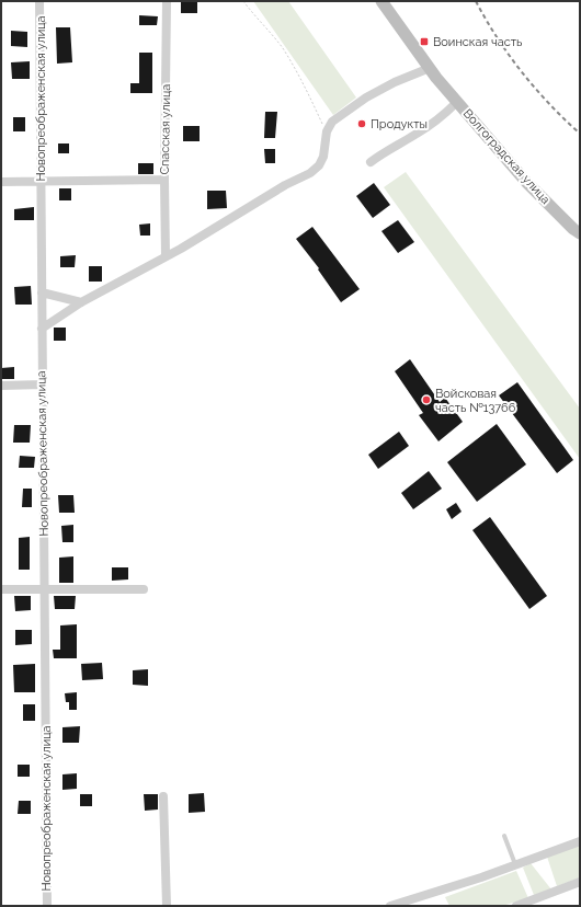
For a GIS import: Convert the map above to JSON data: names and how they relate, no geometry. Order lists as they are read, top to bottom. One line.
{"streets":{"main road":["Волгоградская улица"],"street":["Новопреображенская улица","Спасская улица"]},"places":{"transit":["Воинская часть"],"other":["Продукты","Войсковая часть №13766"]}}
